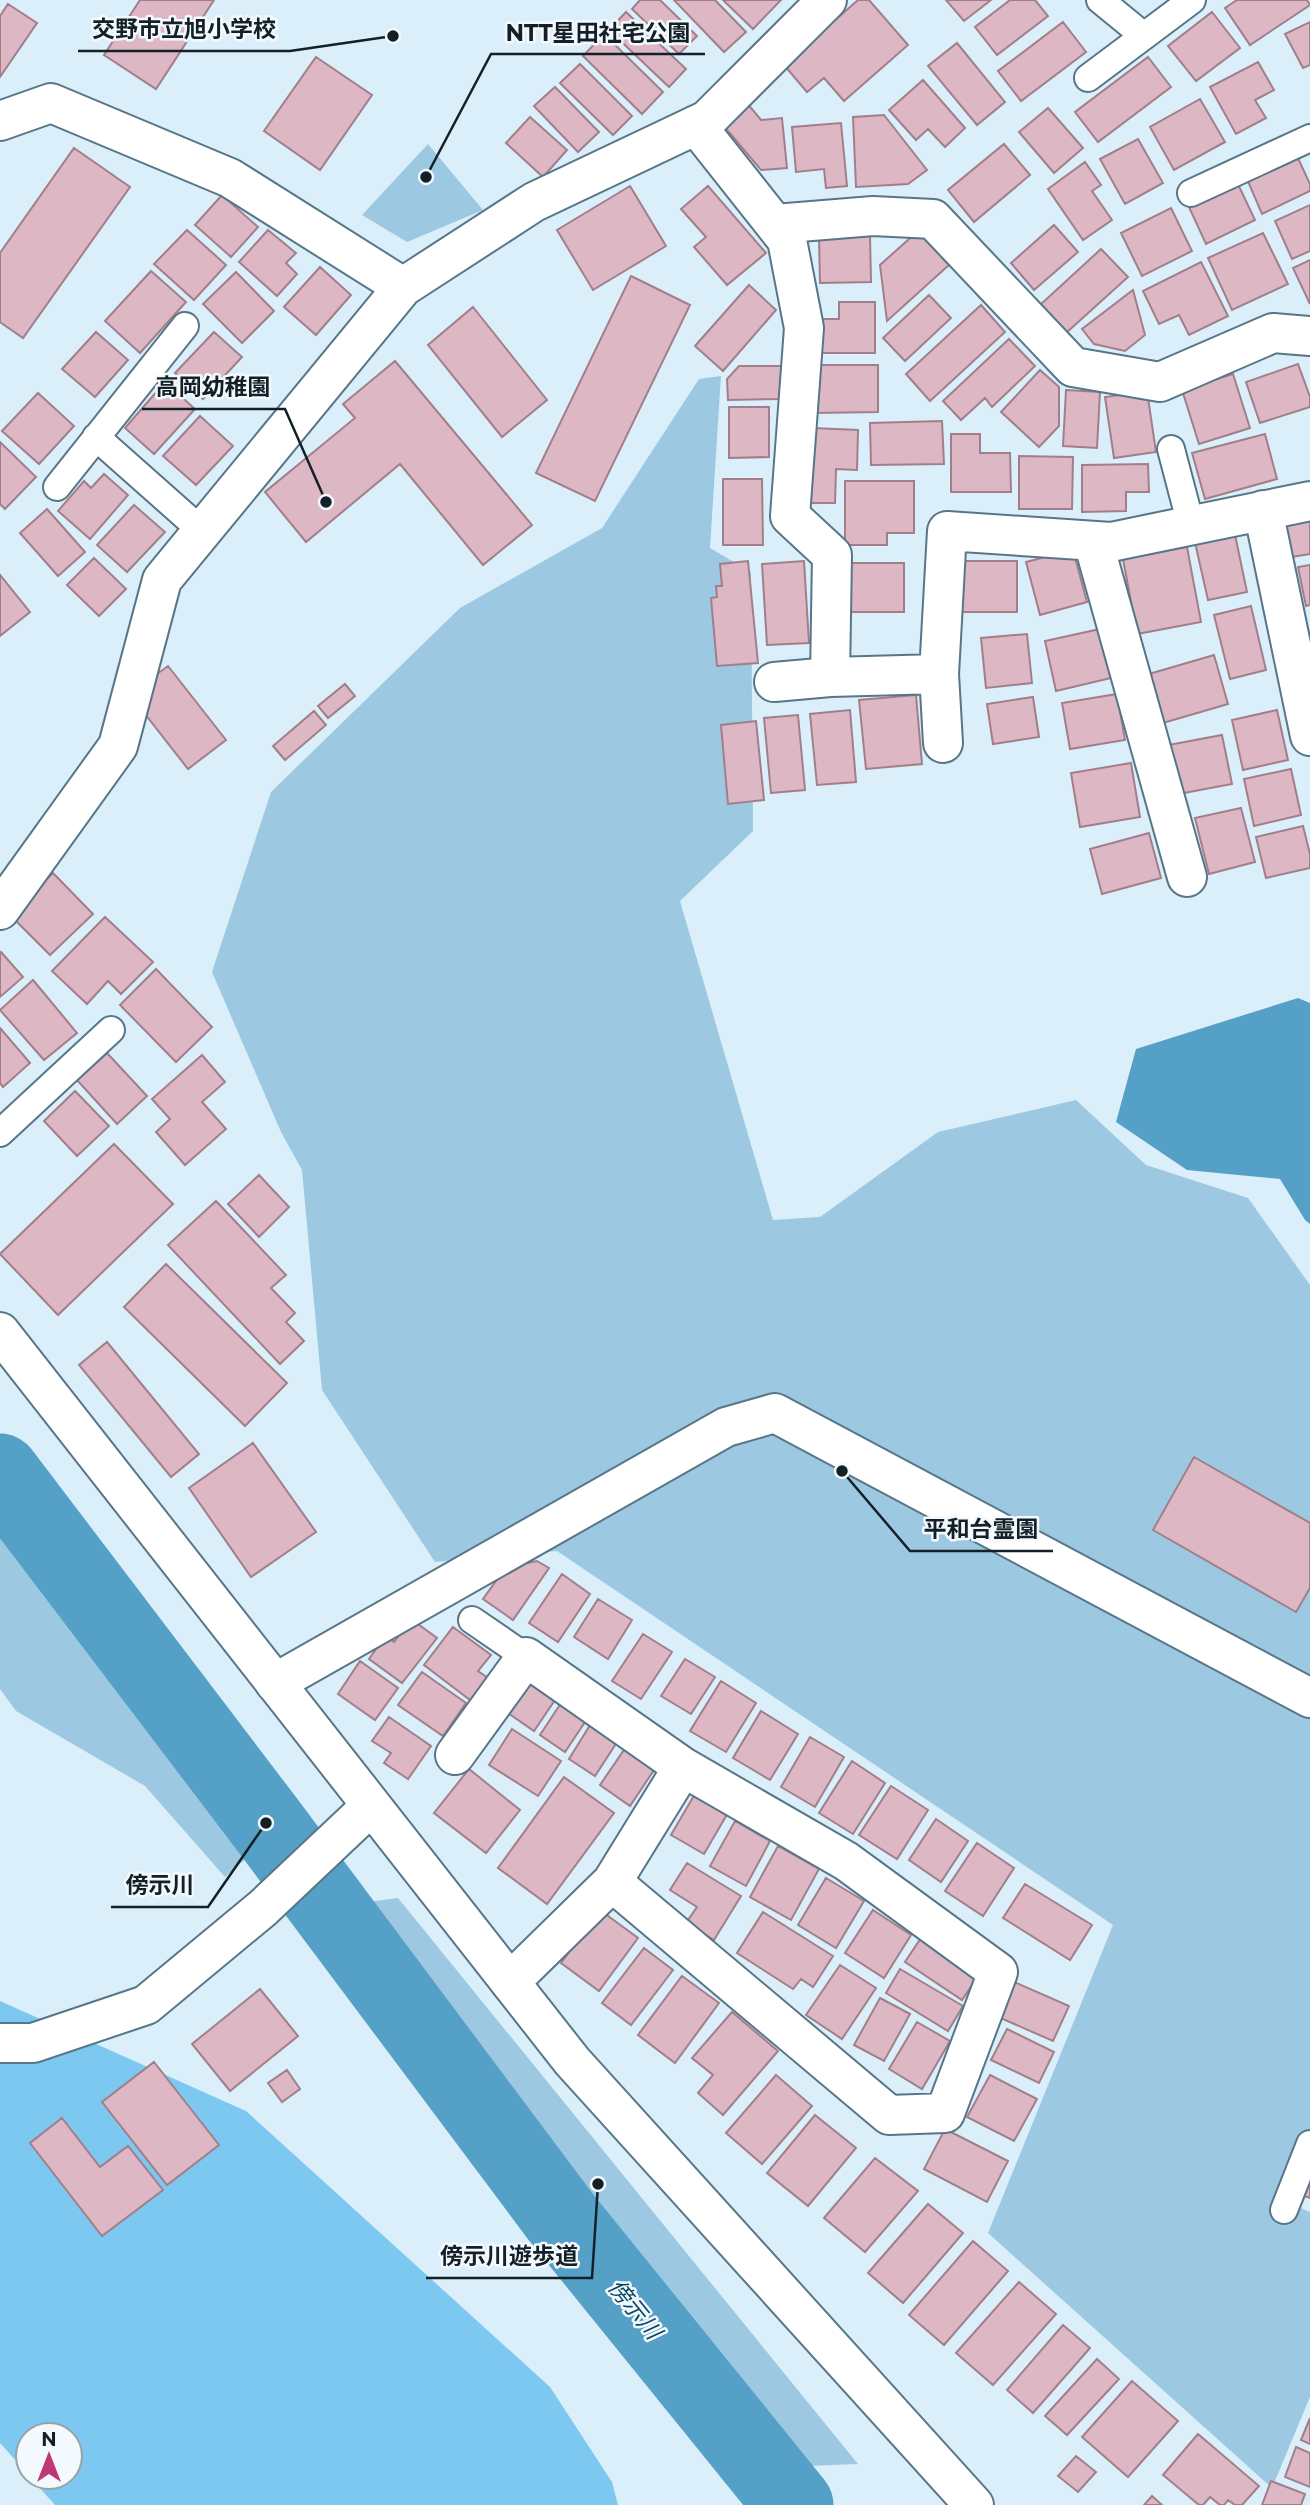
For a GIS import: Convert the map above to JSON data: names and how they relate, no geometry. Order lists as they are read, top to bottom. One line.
{"water":["傍示川"],"places":["交野市立旭小学校","NTT星田社宅公園","高岡幼稚園","平和台霊園","傍示川","傍示川遊歩道"],"north":"top"}
